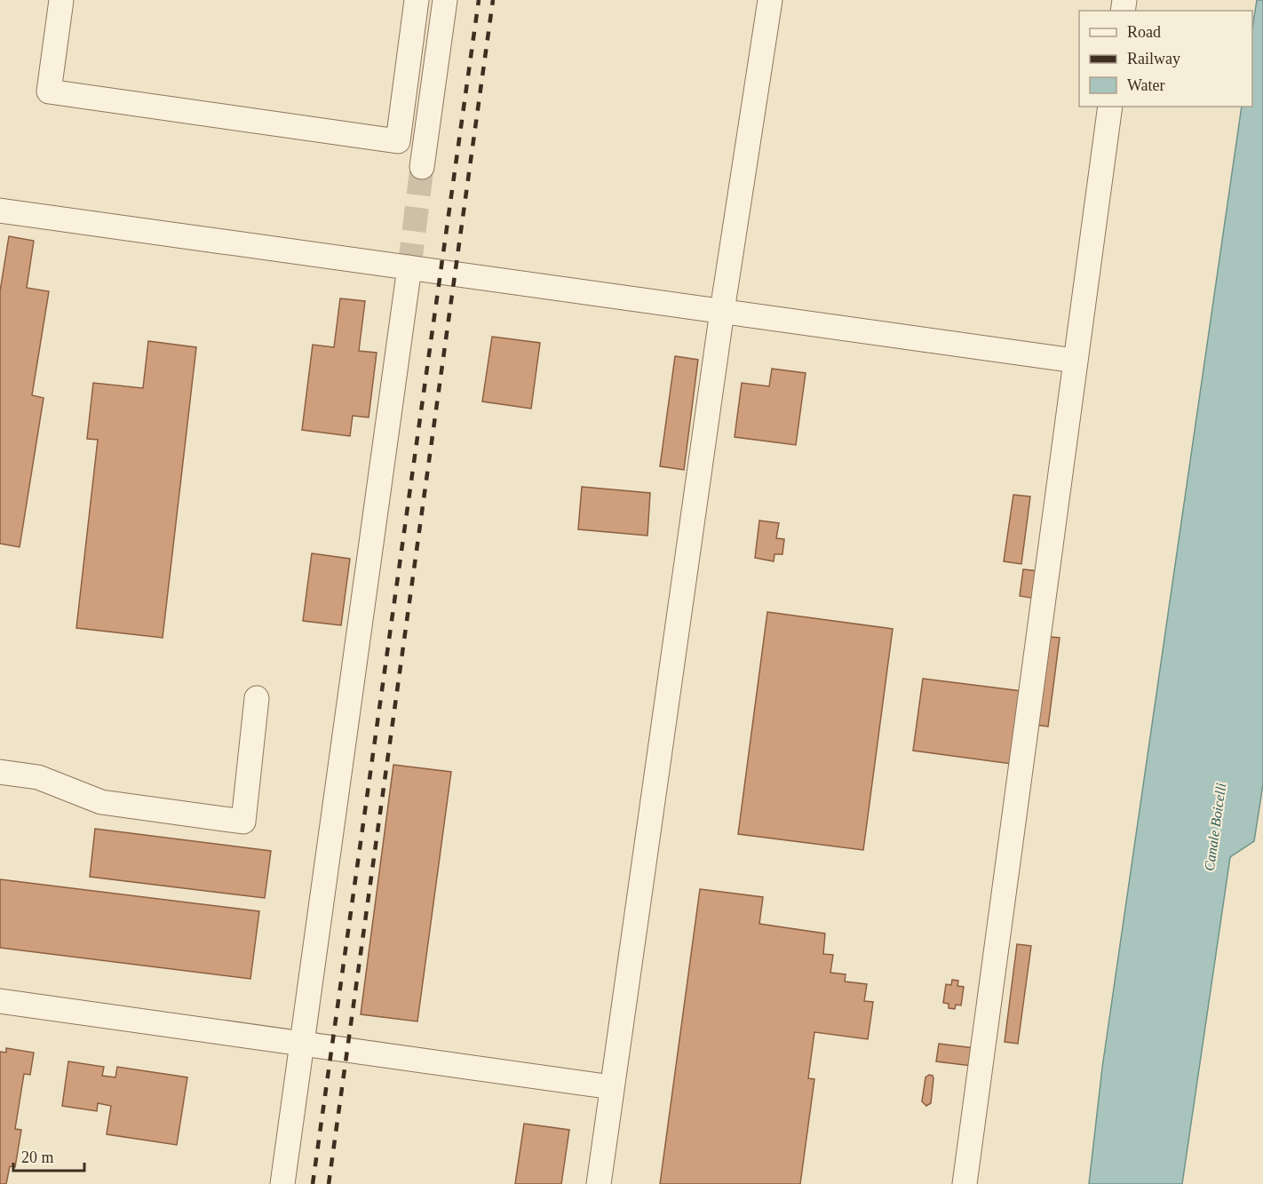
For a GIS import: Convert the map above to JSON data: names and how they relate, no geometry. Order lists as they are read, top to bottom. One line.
{"water":["Canale Boicelli"],"legend":["Road","Railway","Water"],"scale_bar":"20 m"}
